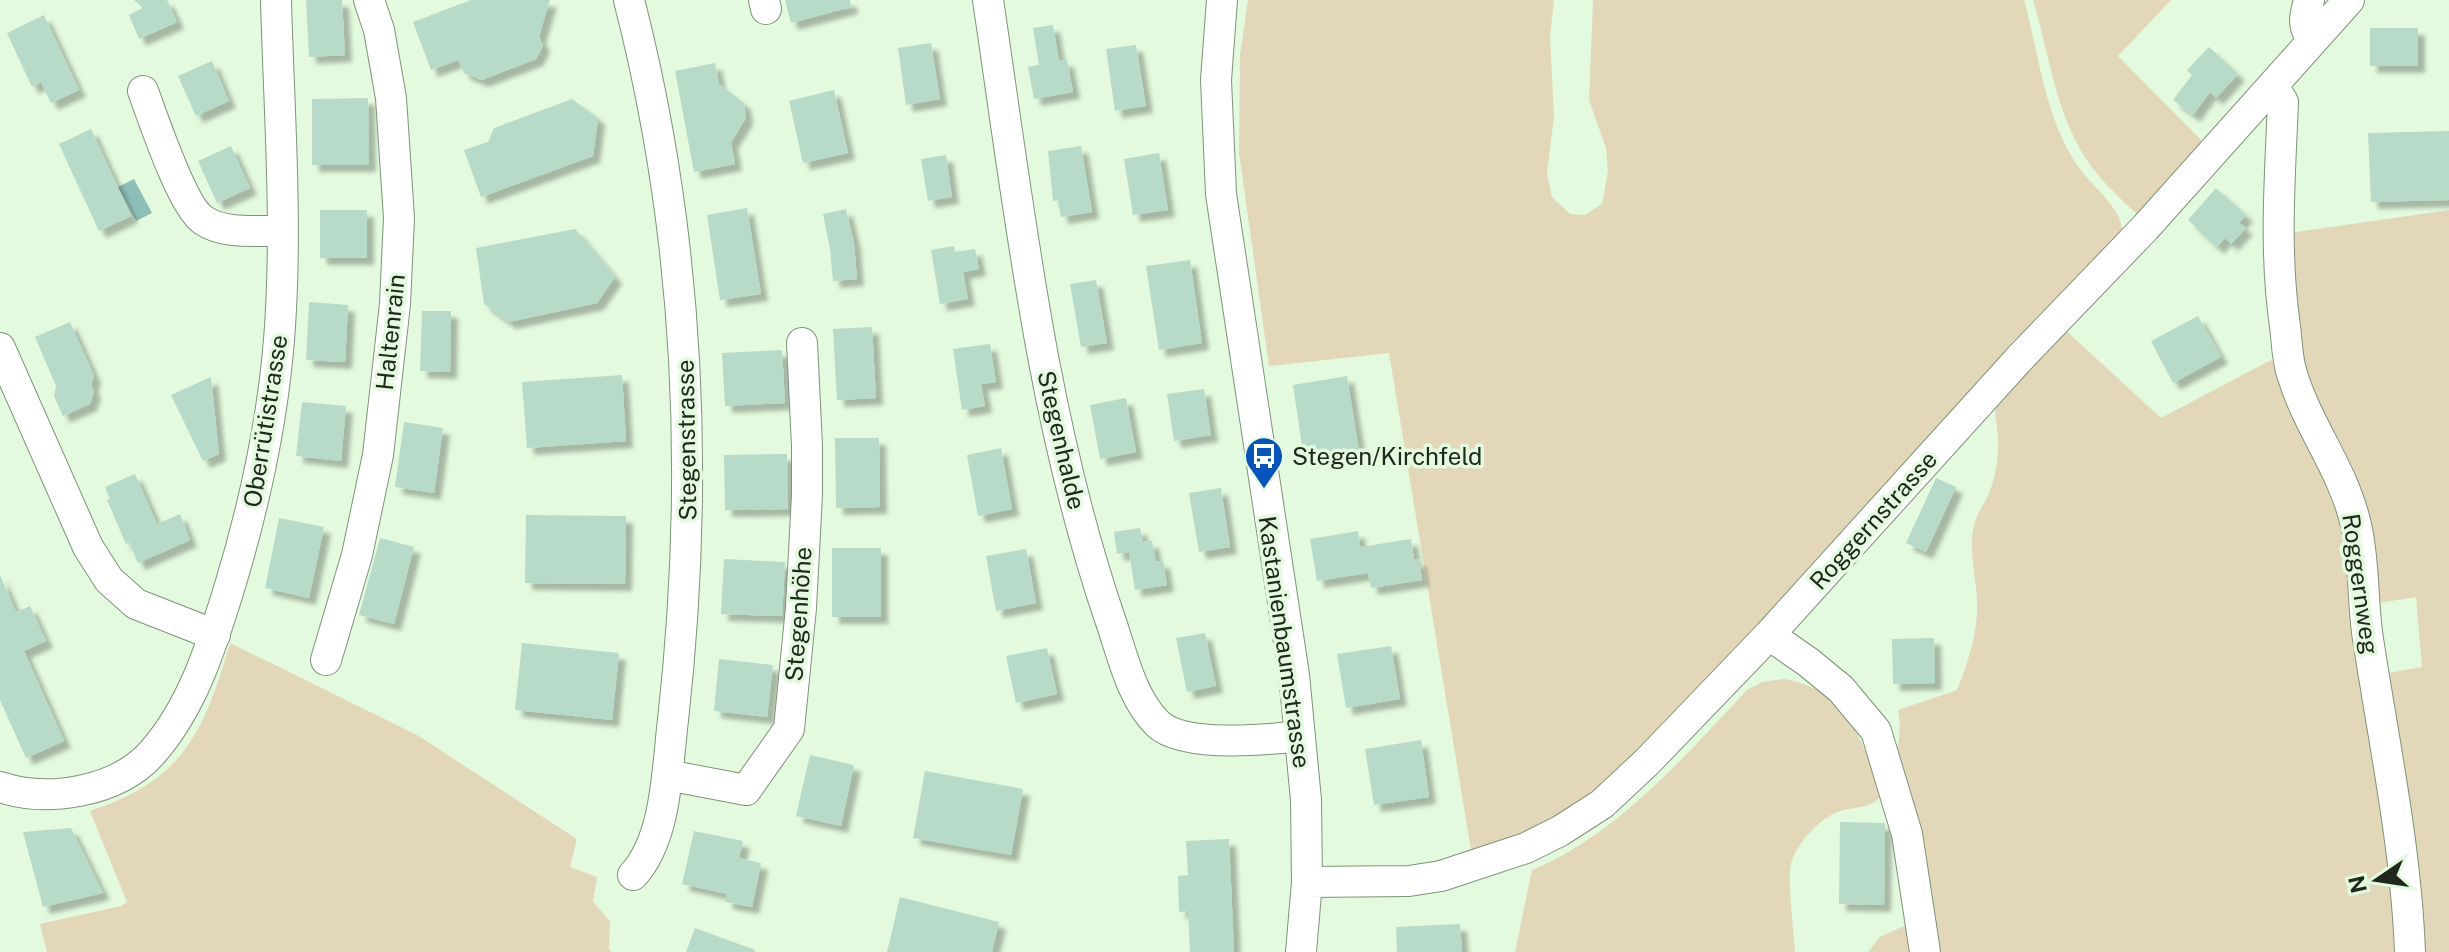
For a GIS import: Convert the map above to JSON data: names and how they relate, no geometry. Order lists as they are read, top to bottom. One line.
{"streets":{"street":["Haltenrain","Oberrütistrasse","Stegenstrasse","Stegenhalde","Roggernstrasse","Roggernweg","Stegenhöhe","Kastanienbaumstrasse"]},"crossings":[["Stegenstrasse","Stegenhöhe"],["Stegenhalde","Kastanienbaumstrasse"],["Roggernstrasse","Roggernweg"],["Roggernstrasse","Kastanienbaumstrasse"]],"places":{"bus stop":["Stegen/Kirchfeld"]},"north":"left"}
